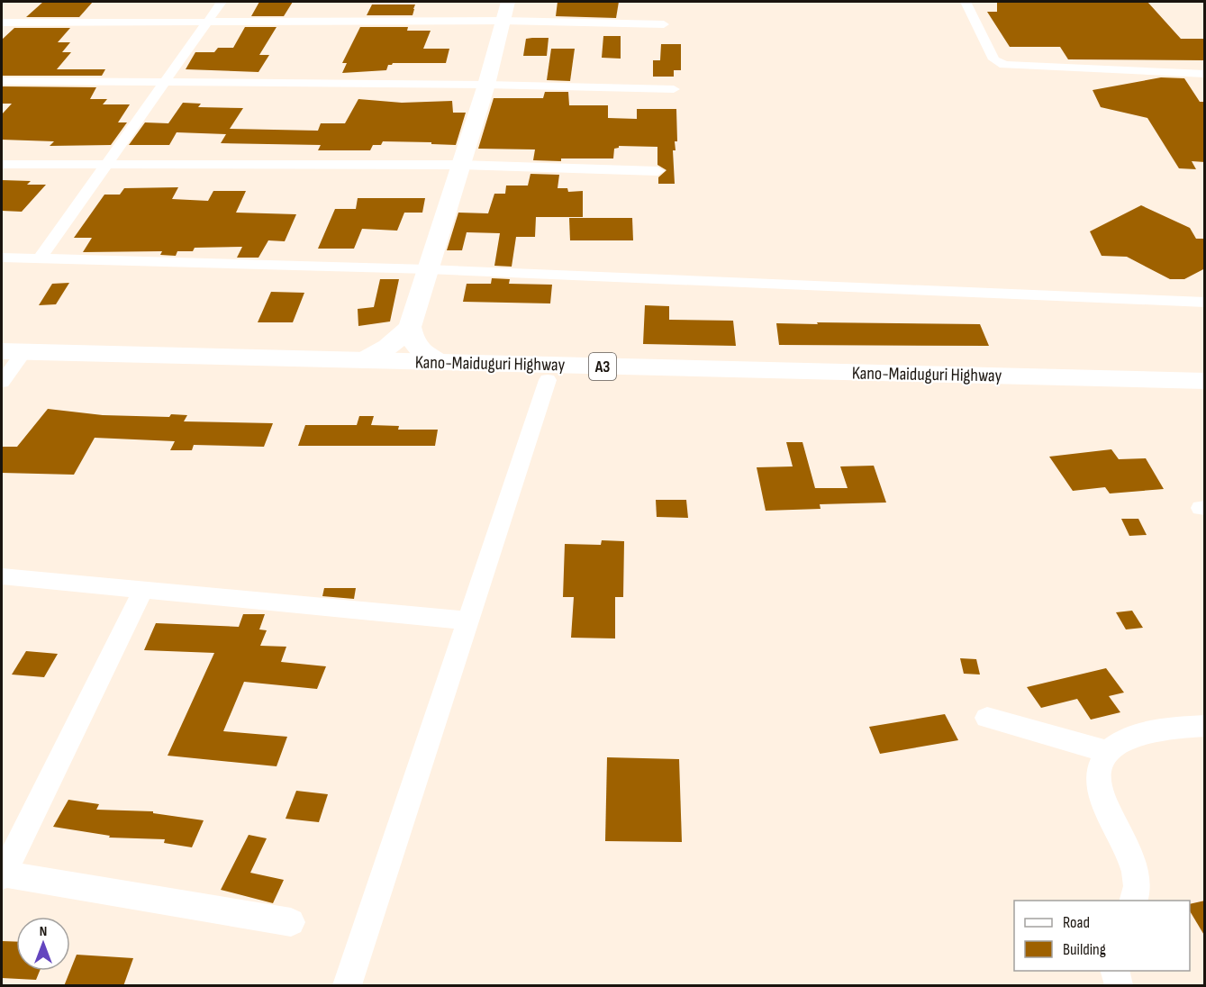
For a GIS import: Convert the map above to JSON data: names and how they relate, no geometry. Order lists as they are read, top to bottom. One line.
{"streets":{"highway":["Kano-Maiduguri Highway","A3"]},"legend":["Road","Building"],"north":"top"}
